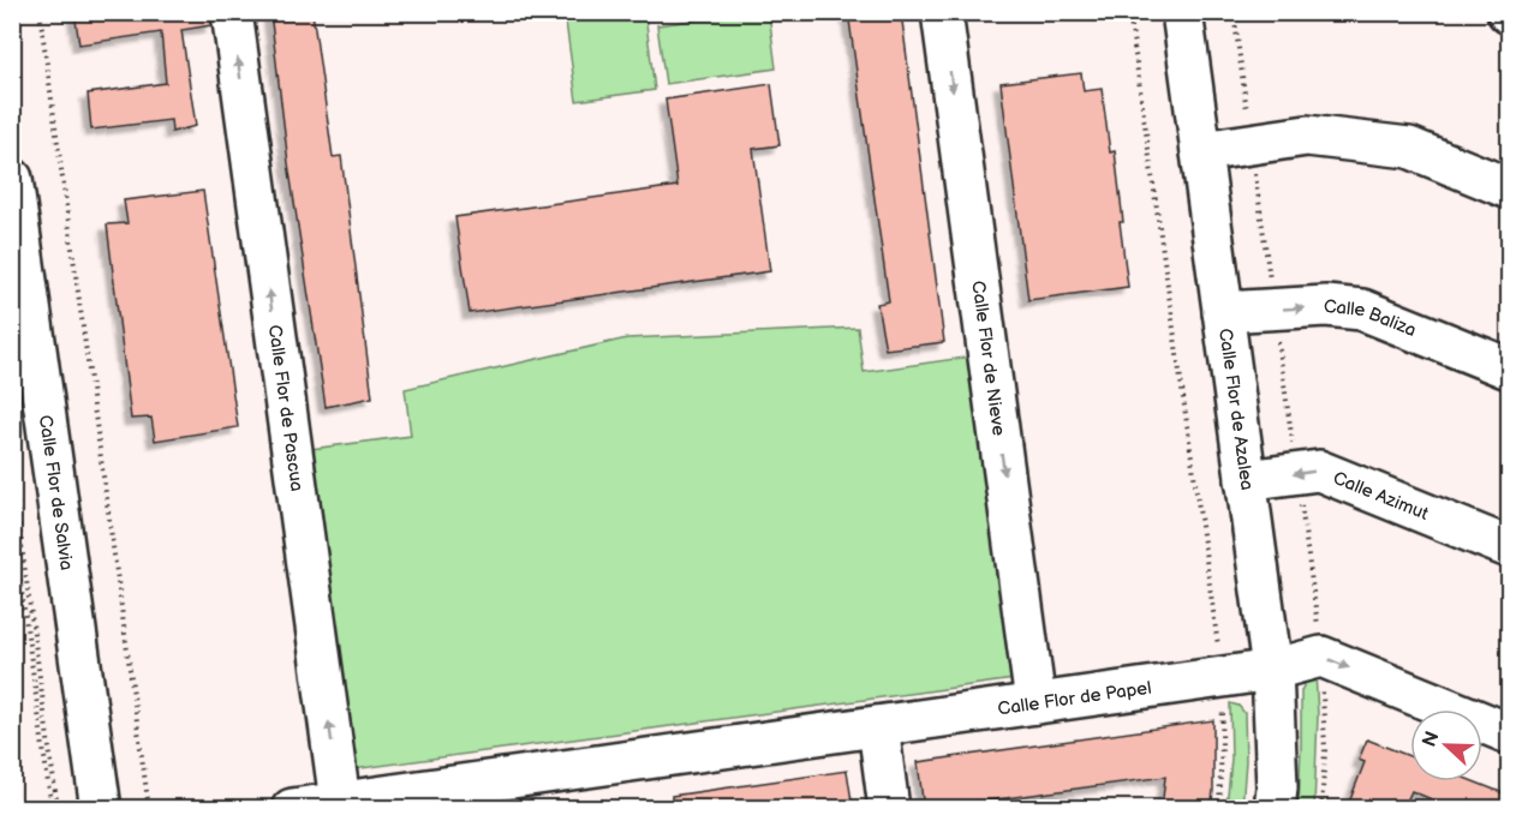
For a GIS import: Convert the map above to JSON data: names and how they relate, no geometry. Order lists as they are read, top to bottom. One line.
{"streets":{"street":["Calle Baliza","Calle Flor de Nieve","Calle Flor de Pascua","Calle Flor de Azalea","Calle Flor de Salvia","Calle Azimut","Calle Flor de Papel"]},"crossings":[["Calle Baliza","Calle Flor de Azalea"],["Calle Flor de Nieve","Calle Flor de Papel"],["Calle Flor de Pascua","Calle Flor de Papel"],["Calle Flor de Azalea","Calle Azimut"],["Calle Flor de Azalea","Calle Flor de Papel"]],"one_way":["Calle Flor de Nieve","Calle Flor de Pascua"],"north":"left"}
